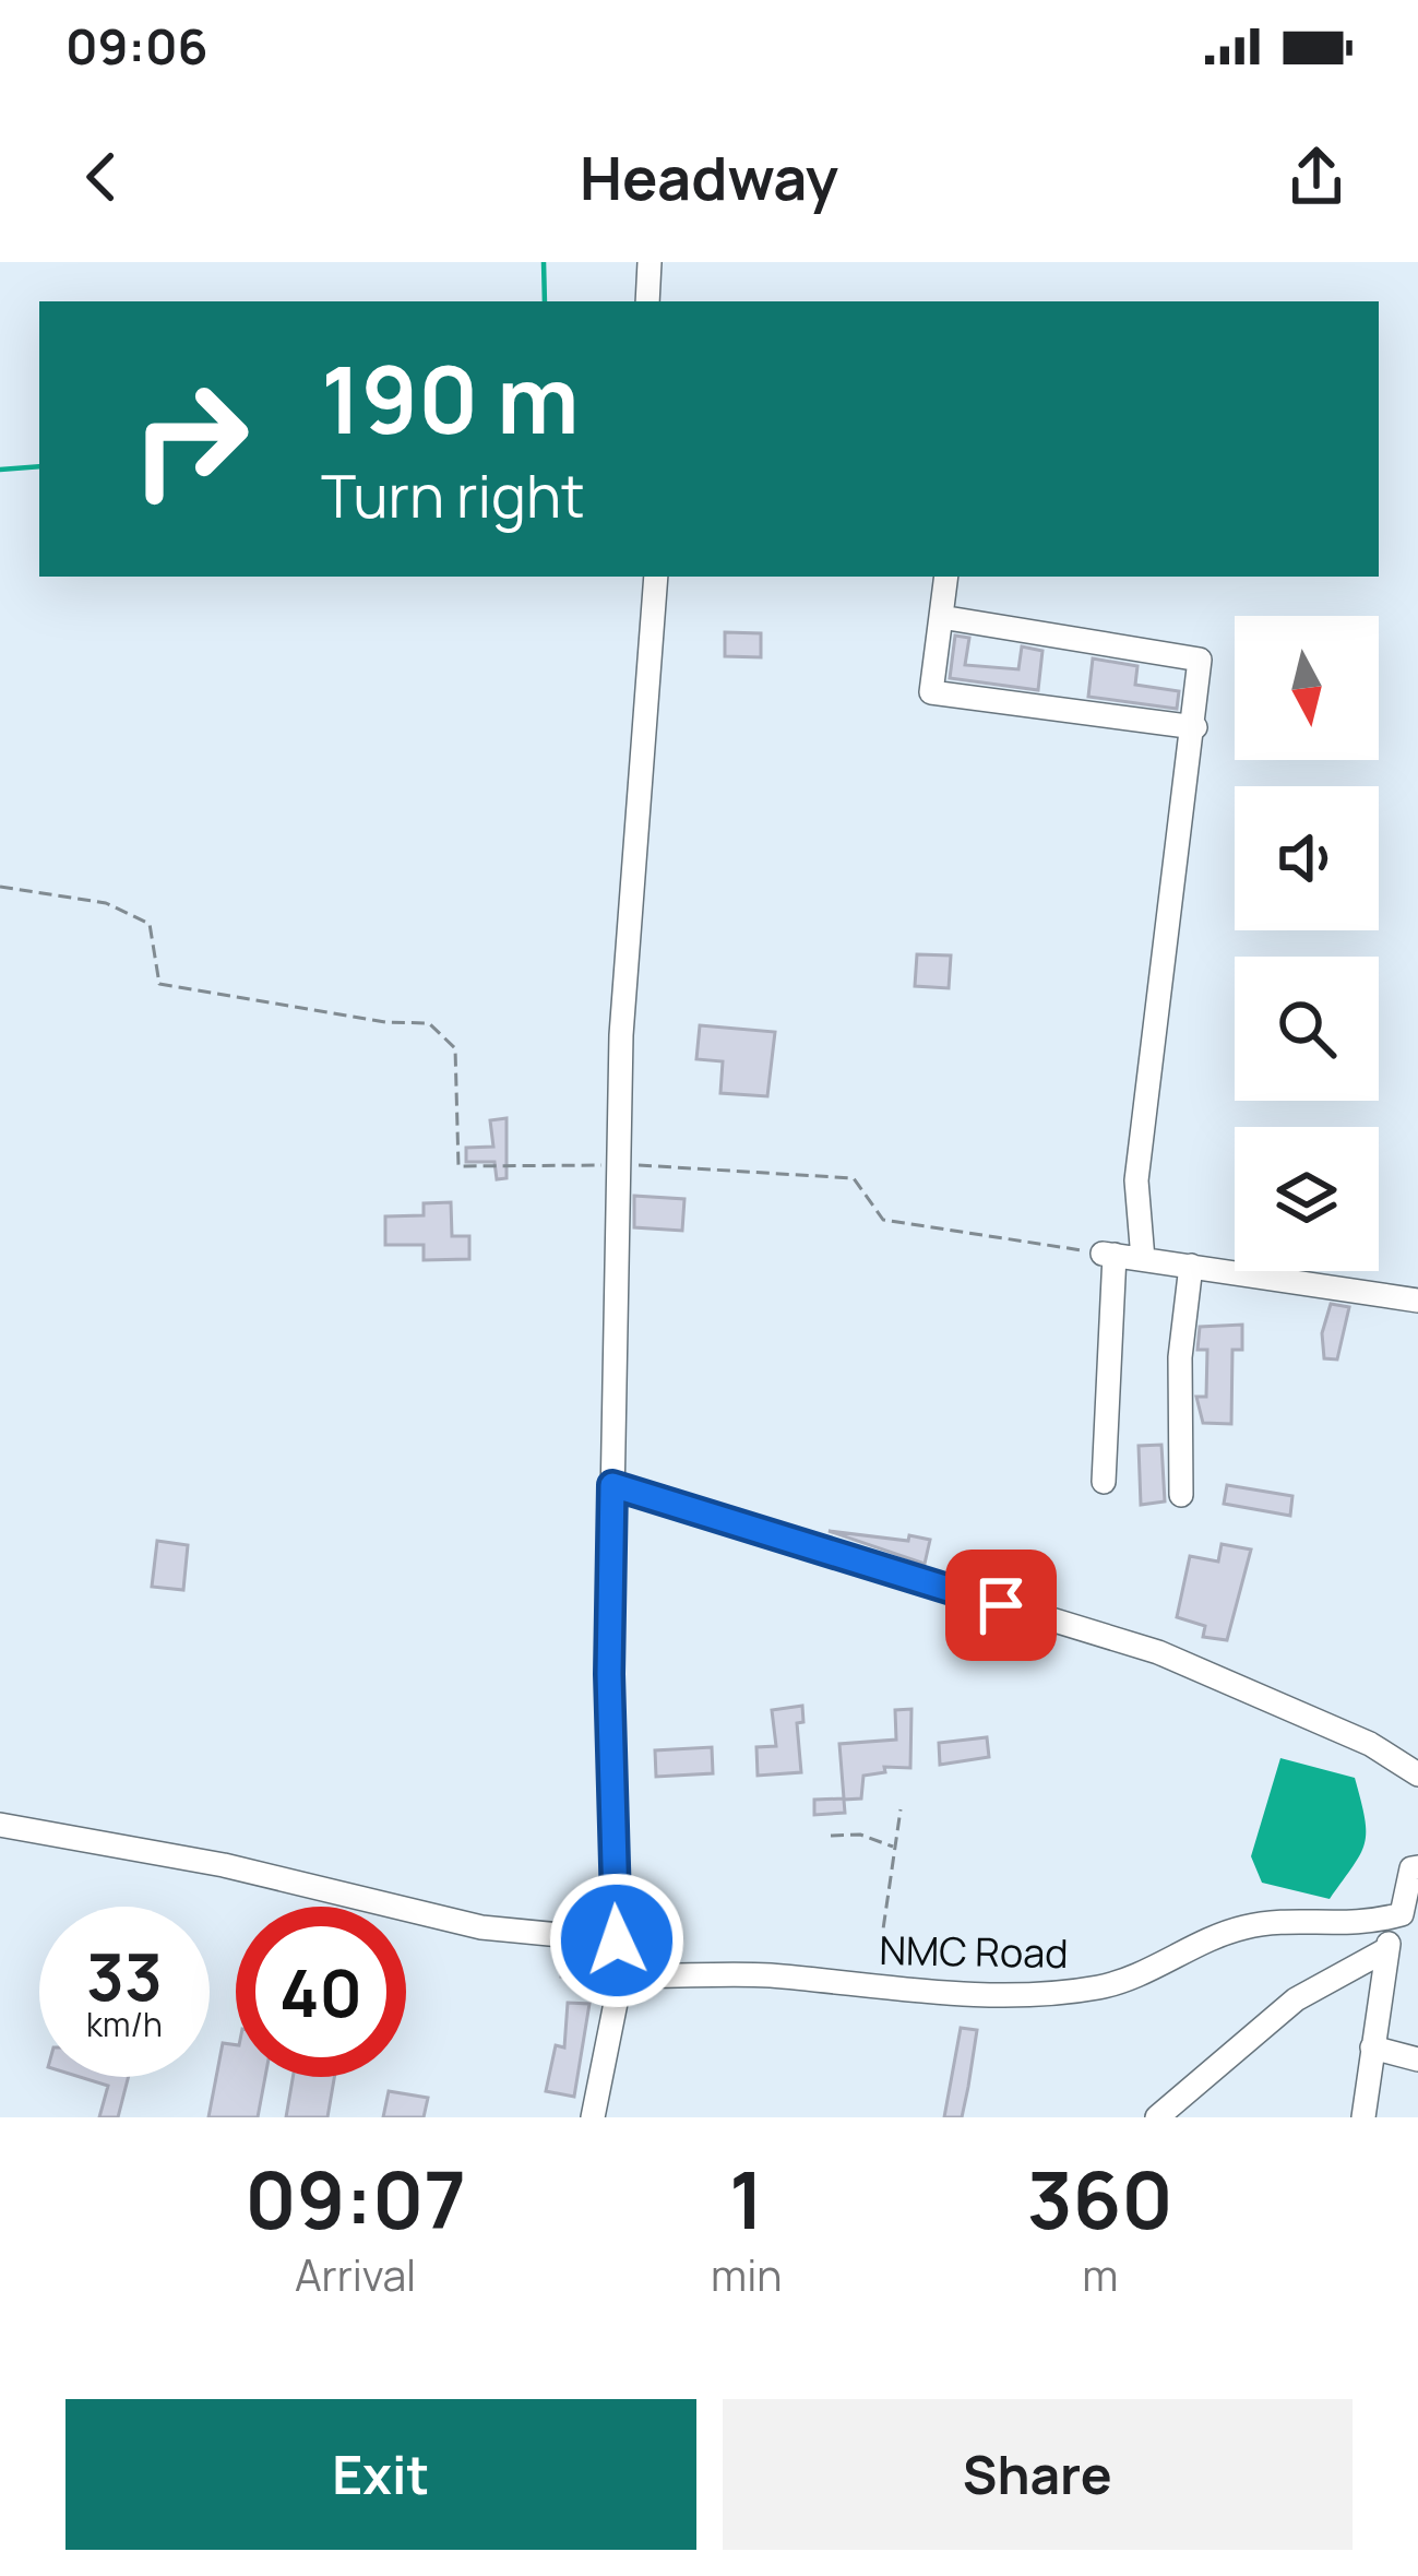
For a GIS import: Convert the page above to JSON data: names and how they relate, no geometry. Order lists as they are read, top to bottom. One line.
{"streets":{"street":["NMC Road"]},"north":"bottom","page":{"status":"09:06","header":"Headway","turn":["190 m","Turn right"],"speed":"33 km/h","limit":"40","eta":["09:07","Arrival","1","min","360","m"],"buttons":["Exit","Share"]}}
